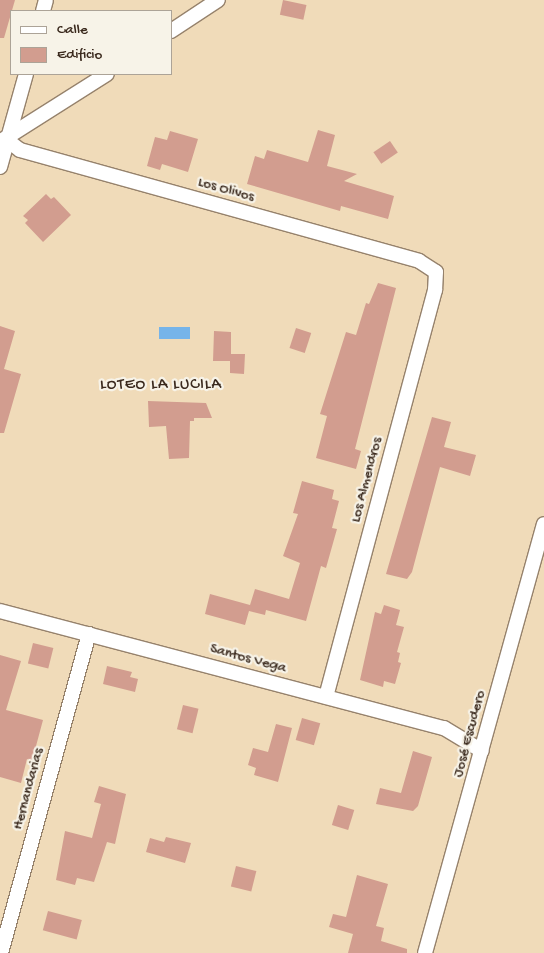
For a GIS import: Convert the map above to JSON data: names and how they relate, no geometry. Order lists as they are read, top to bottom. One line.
{"streets":{"street":["Los Olivos","Los Almendros","Santos Vega","José Escudero","Hernandarias"]},"crossings":[["Los Olivos","Los Almendros"],["Los Almendros","Santos Vega"],["Santos Vega","José Escudero"],["Santos Vega","Hernandarias"]],"districts":["LOTEO LA LUCILA"],"legend":["Calle","Edificio"]}
